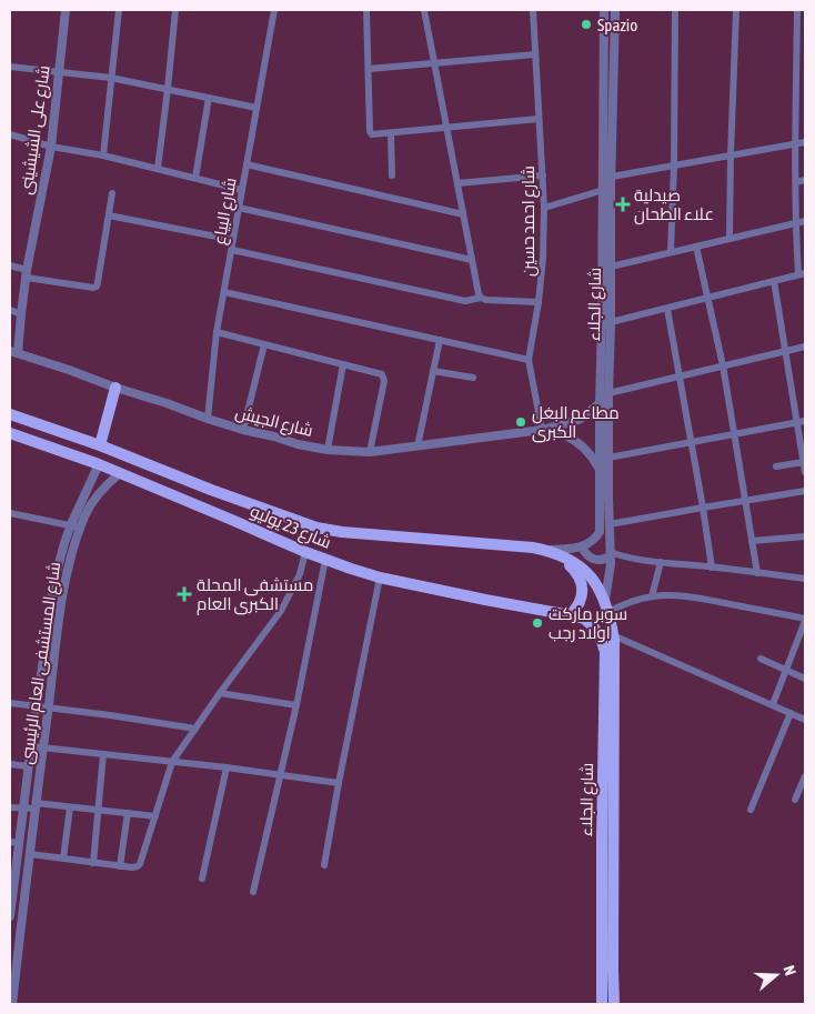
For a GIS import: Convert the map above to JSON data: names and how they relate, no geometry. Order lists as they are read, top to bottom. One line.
{"streets":{"main road":["شارع الجلاء","شارع 23 يوليو"],"street":["شارع على الشيشينى","شارع البياع","شارع احمد حسين","شارع الجيش","شارع المستشفى العام الرئيسى"]},"crossings":[["شارع على الشيشينى","شارع الجيش"],["شارع البياع","شارع الجيش"],["شارع احمد حسين","شارع الجيش"],["شارع الجلاء","شارع الجيش"],["شارع الجلاء","شارع 23 يوليو"],["شارع 23 يوليو","شارع المستشفى العام الرئيسى"]],"places":{"other":["Spazio","مطاعم البغل الكبرى","سوبر ماركت اولاد رجب"],"health":["صيدلية علاء الطحان","مستشفى المحلة الكبرى العام"]},"north":"right"}
